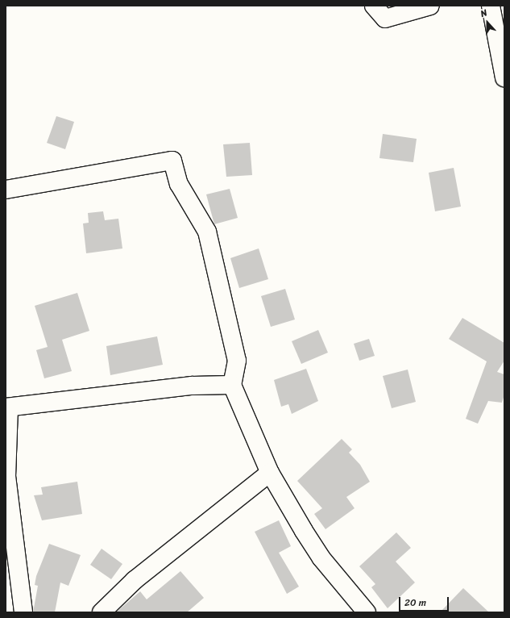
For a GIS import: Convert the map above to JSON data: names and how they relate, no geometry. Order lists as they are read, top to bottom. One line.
{"scale_bar":"20 m","north":"top"}
